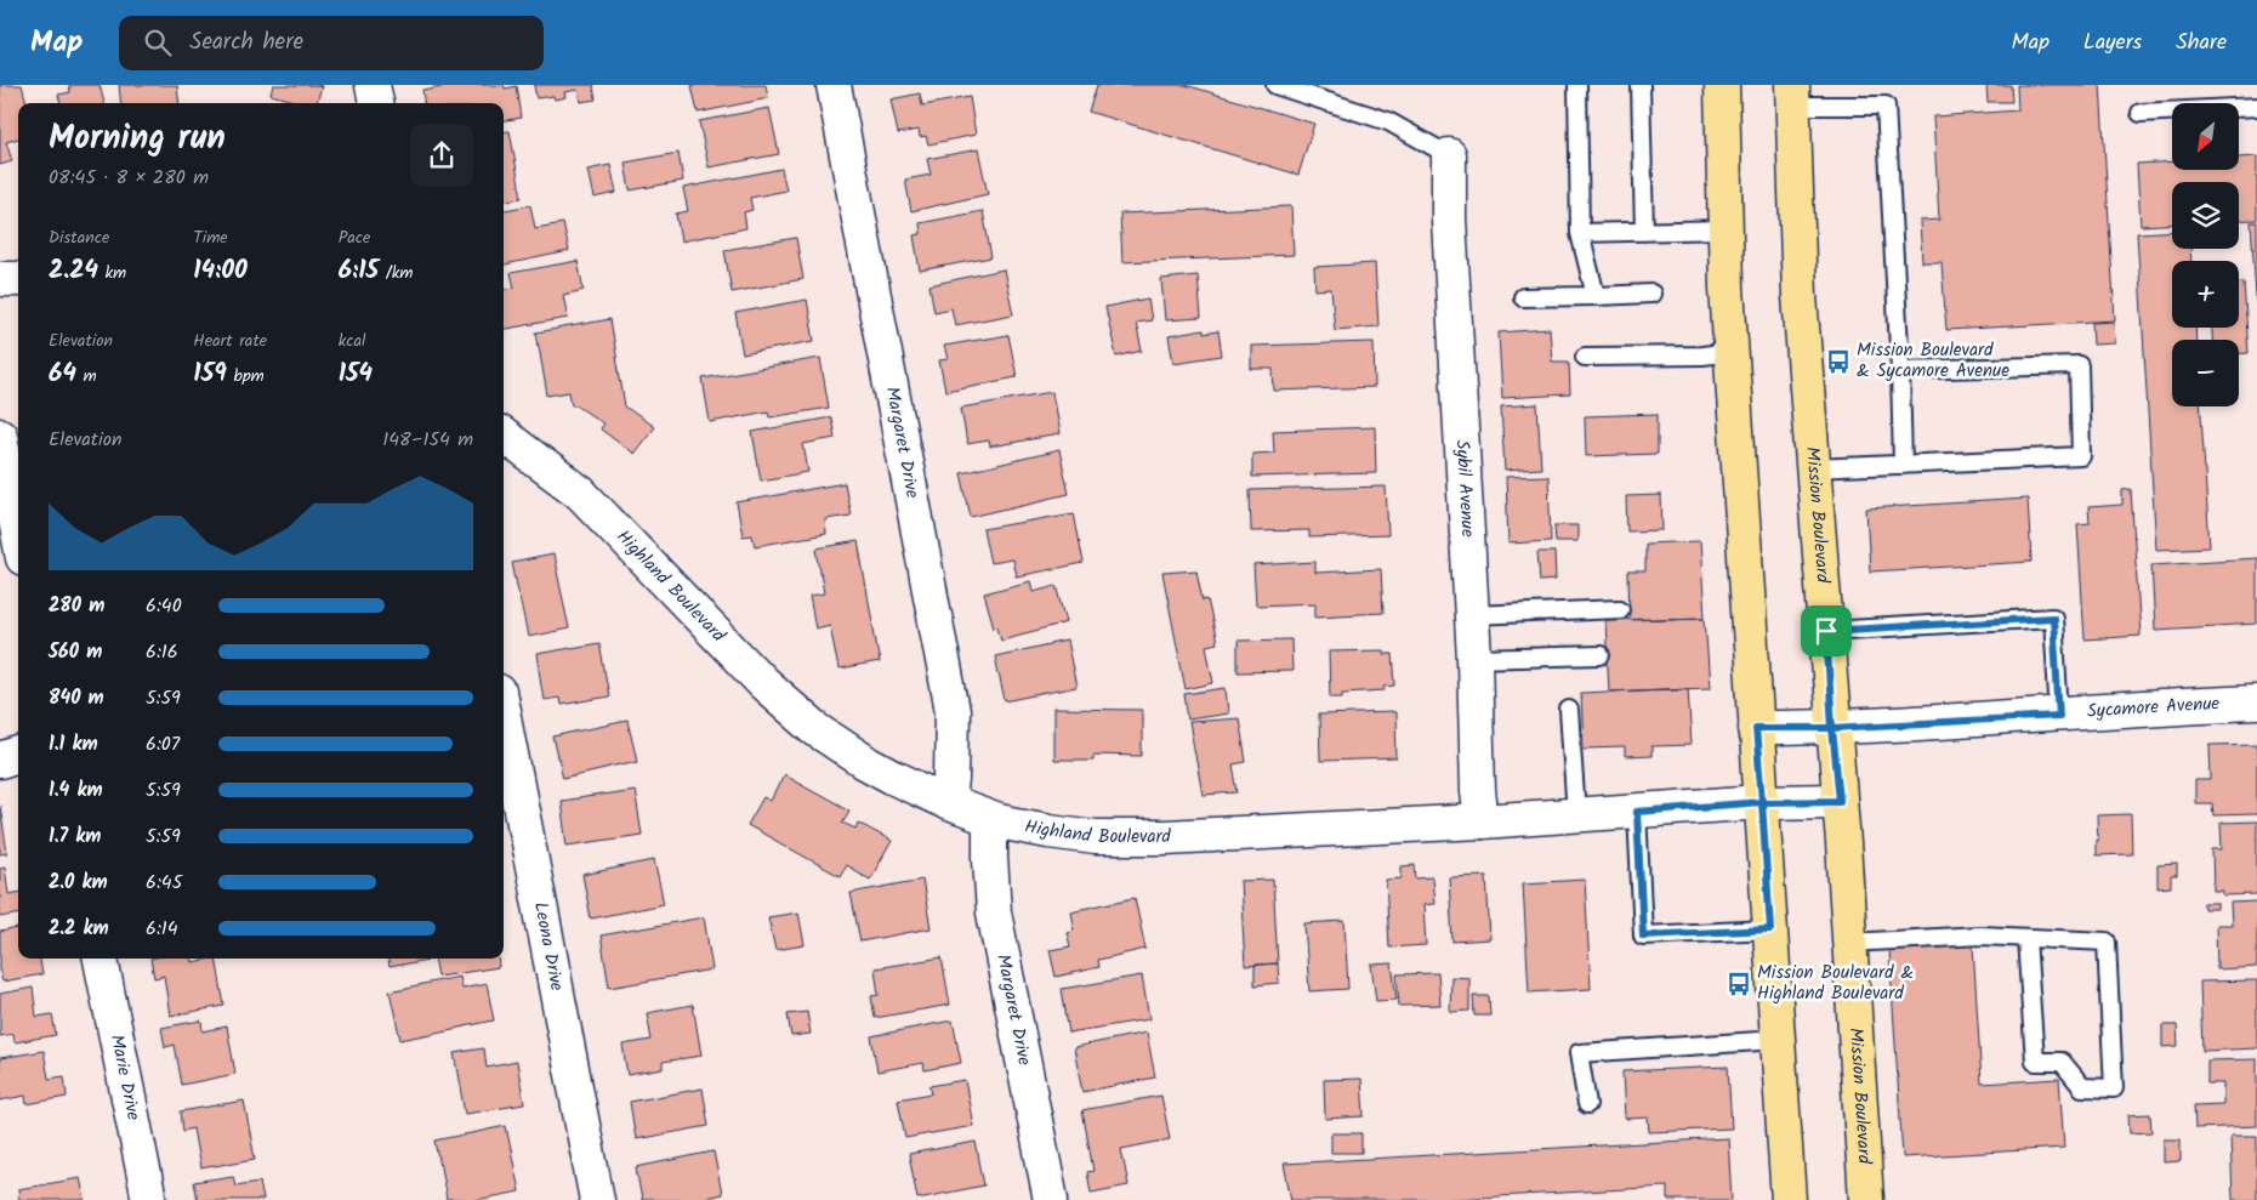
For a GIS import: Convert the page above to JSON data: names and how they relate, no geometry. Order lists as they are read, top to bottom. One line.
{"streets":{"main road":["Mission Boulevard"],"street":["Margaret Drive","Sybil Avenue","Highland Boulevard","Sycamore Avenue","Leona Drive","Marie Drive"]},"crossings":[["Margaret Drive","Highland Boulevard"],["Sybil Avenue","Highland Boulevard"],["Mission Boulevard","Highland Boulevard"],["Mission Boulevard","Sycamore Avenue"]],"places":{"bus stop":["Mission Boulevard & Sycamore Avenue","Mission Boulevard & Highland Boulevard"]},"north":"bottom left","page":{"header":"Map","search":"Search here","nav":["Map","Layers","Share"],"map_buttons":["+","−"],"heading":["Morning run","08:45 · 8 × 280 m"],"stats":[["Distance","2.24 km"],["Time","14:00"],["Pace","6:15 /km"],["Elevation","64 m"],["Heart rate","159 bpm"],["kcal","154"]],"chart":["Elevation","148–154 m"],"list":[{"name":"280 m","note":"6:40"},{"name":"560 m","note":"6:16"},{"name":"840 m","note":"5:59"},{"name":"1.1 km","note":"6:07"},{"name":"1.4 km","note":"5:59"},{"name":"1.7 km","note":"5:59"},{"name":"2.0 km","note":"6:45"},{"name":"2.2 km","note":"6:14"}]}}
